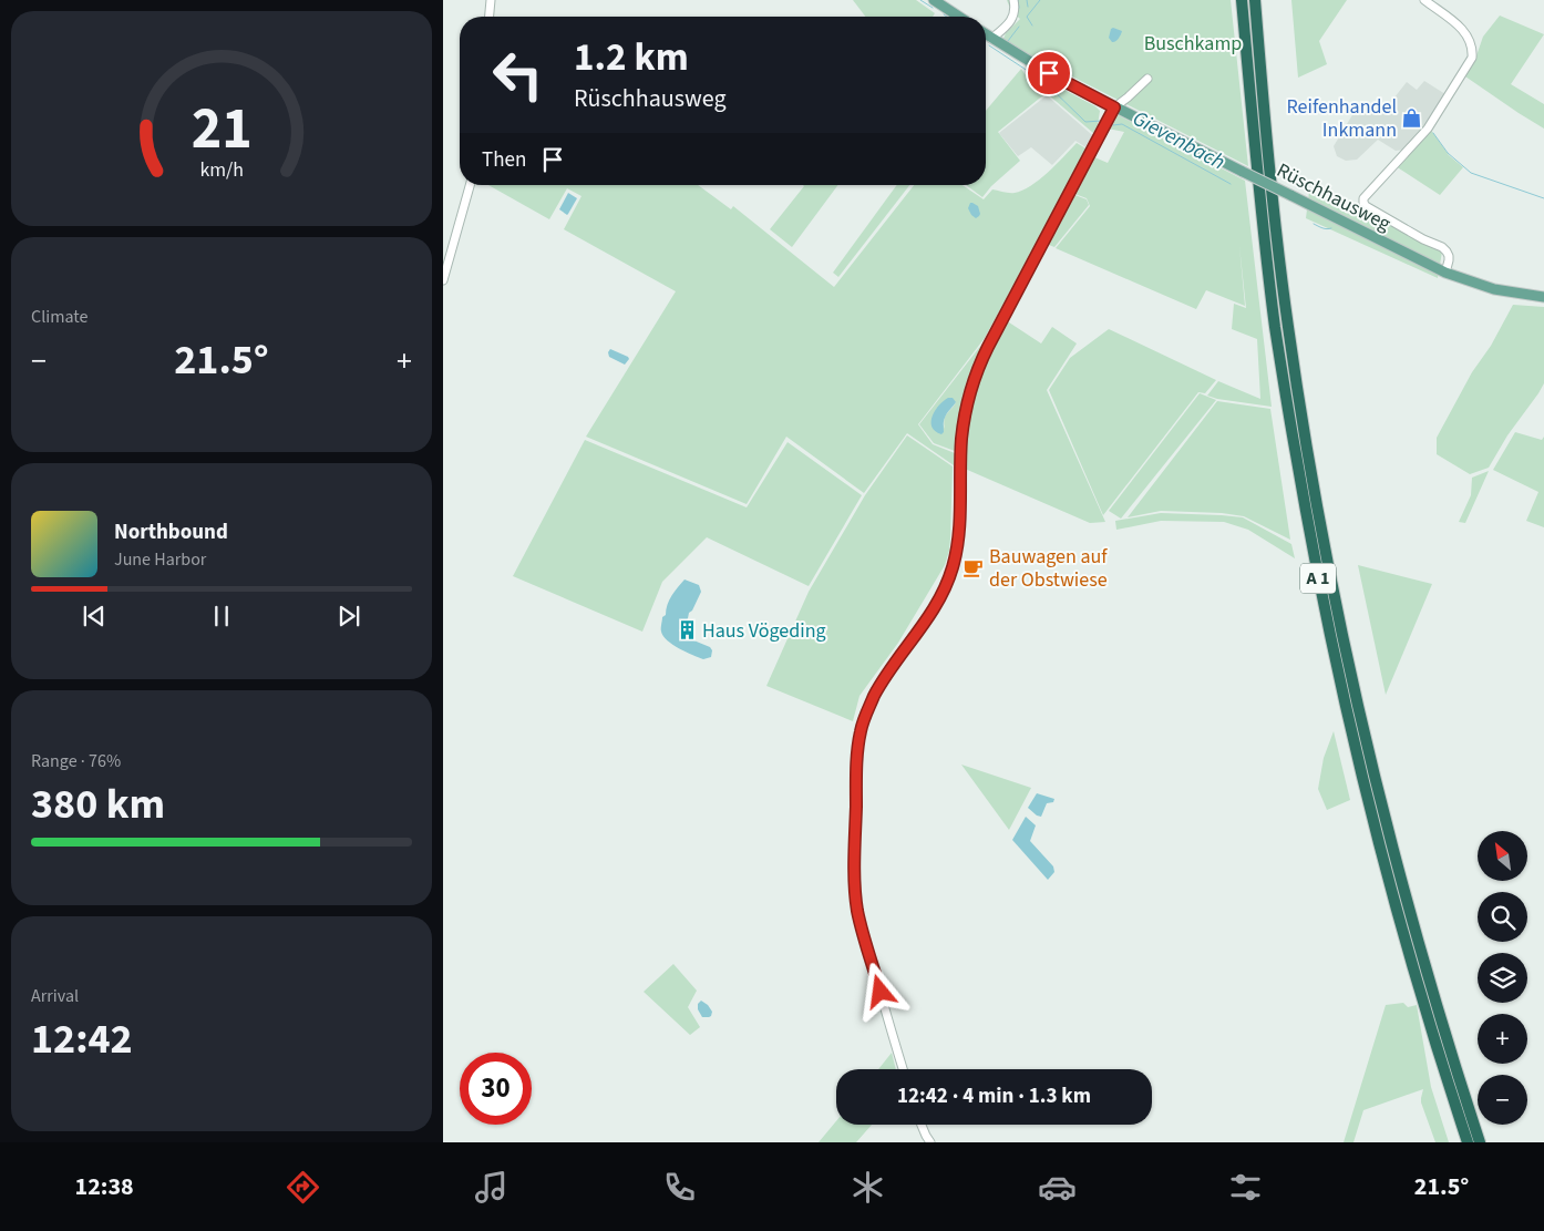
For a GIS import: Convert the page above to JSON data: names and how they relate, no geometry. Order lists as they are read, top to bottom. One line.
{"streets":{"highway":["A 1"],"main road":["Rüschhausweg"]},"water":["Gievenbach"],"parks":["Buschkamp"],"places":{"shop":["Reifenhandel Inkmann"],"cafe":["Bauwagen auf der Obstwiese"],"building":["Haus Vögeding"]},"north":"top left","page":{"turn":["1.2 km","Rüschhausweg"],"then":"Then","tile":["Climate",["Range · 76%","380 km"],["Arrival","12:42"]],"heat":["−","21.5°","+"],"song":["Northbound","June Harbor"],"map_buttons":["+","−"],"limit":"30","trip":"12:42 · 4 min · 1.3 km","tabs":["12:38","21.5°"],"gauge":["21","km/h"]}}
